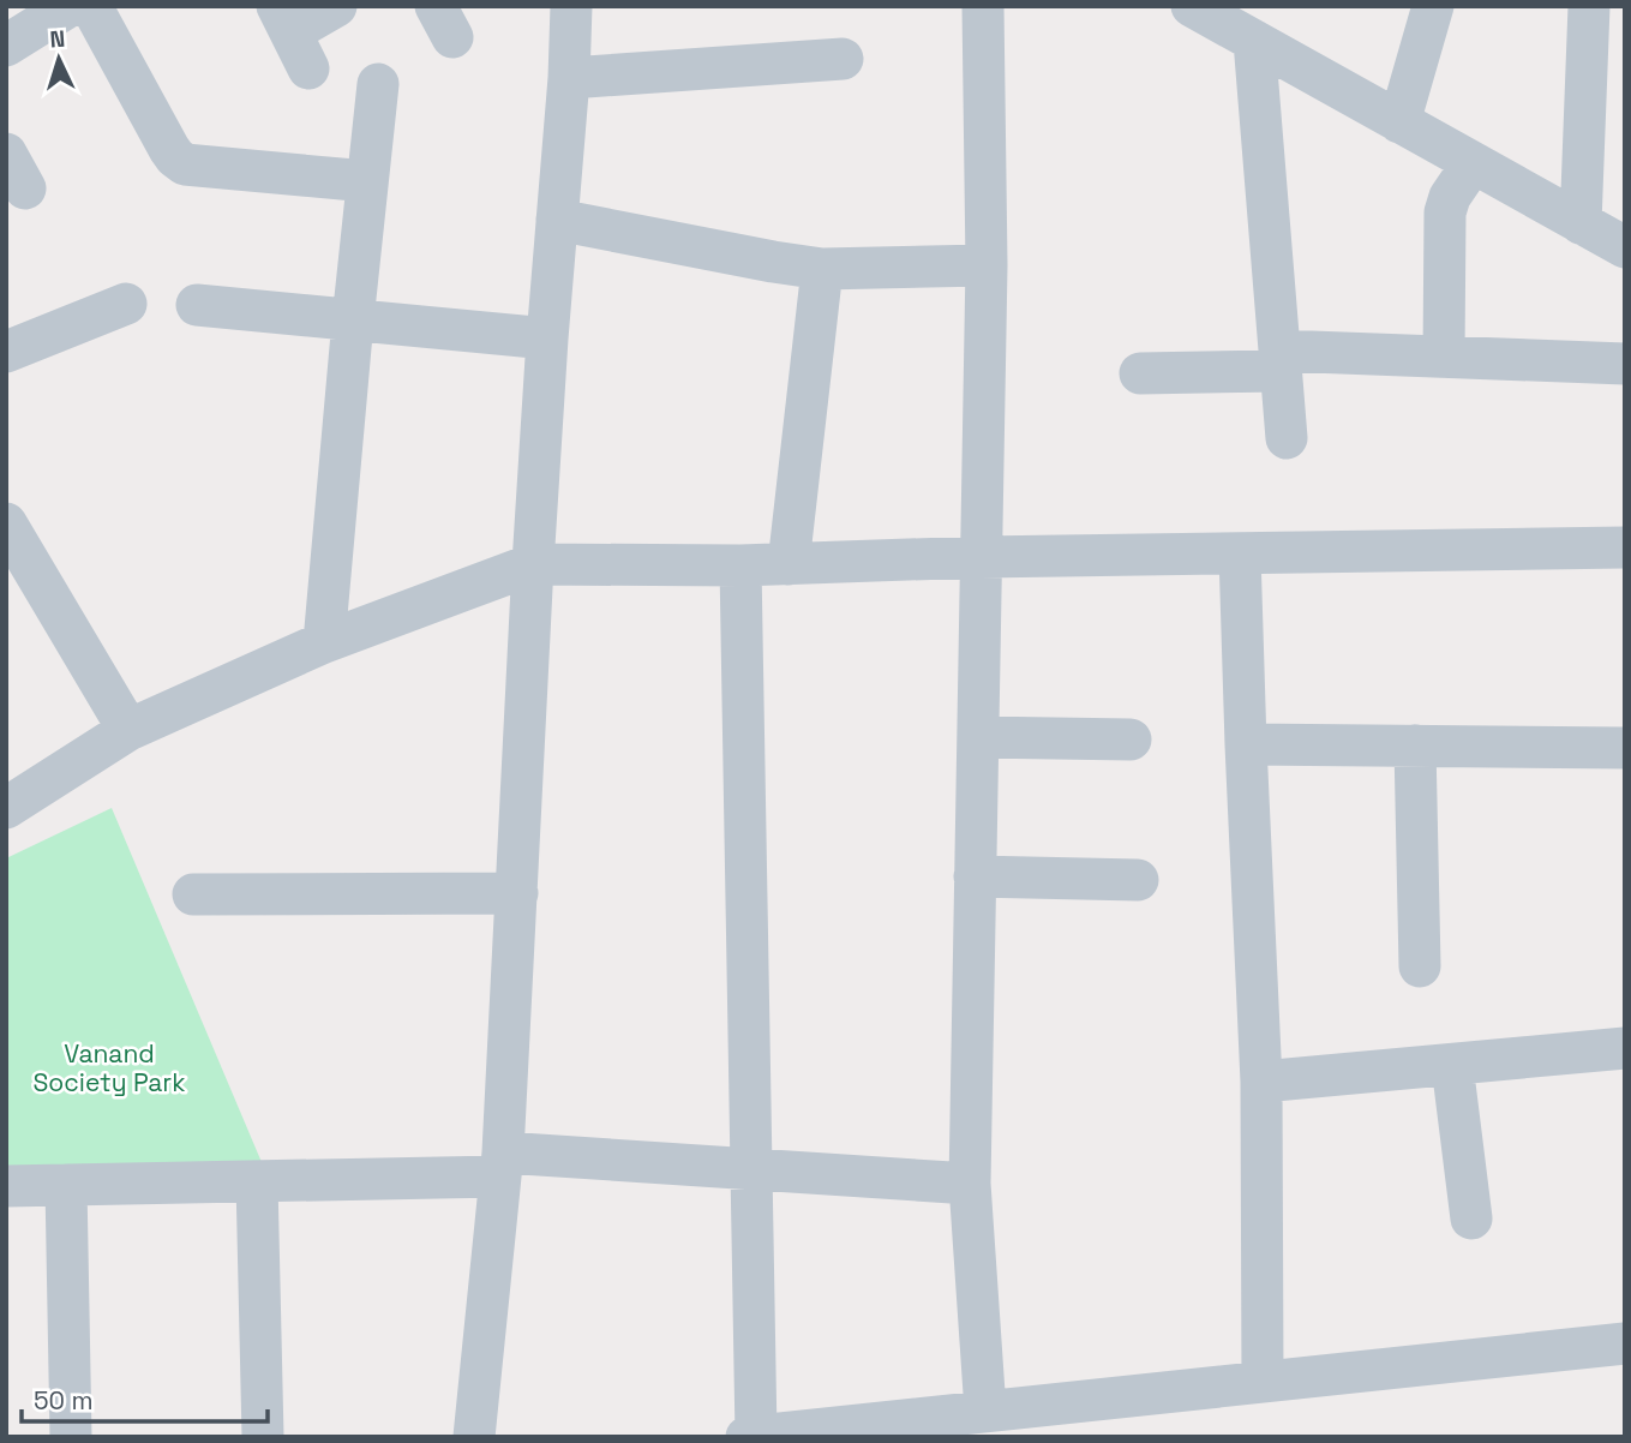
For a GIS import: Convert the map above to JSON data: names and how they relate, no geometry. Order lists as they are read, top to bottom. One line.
{"parks":["Vanand Society Park"],"scale_bar":"50 m","north":"top"}
